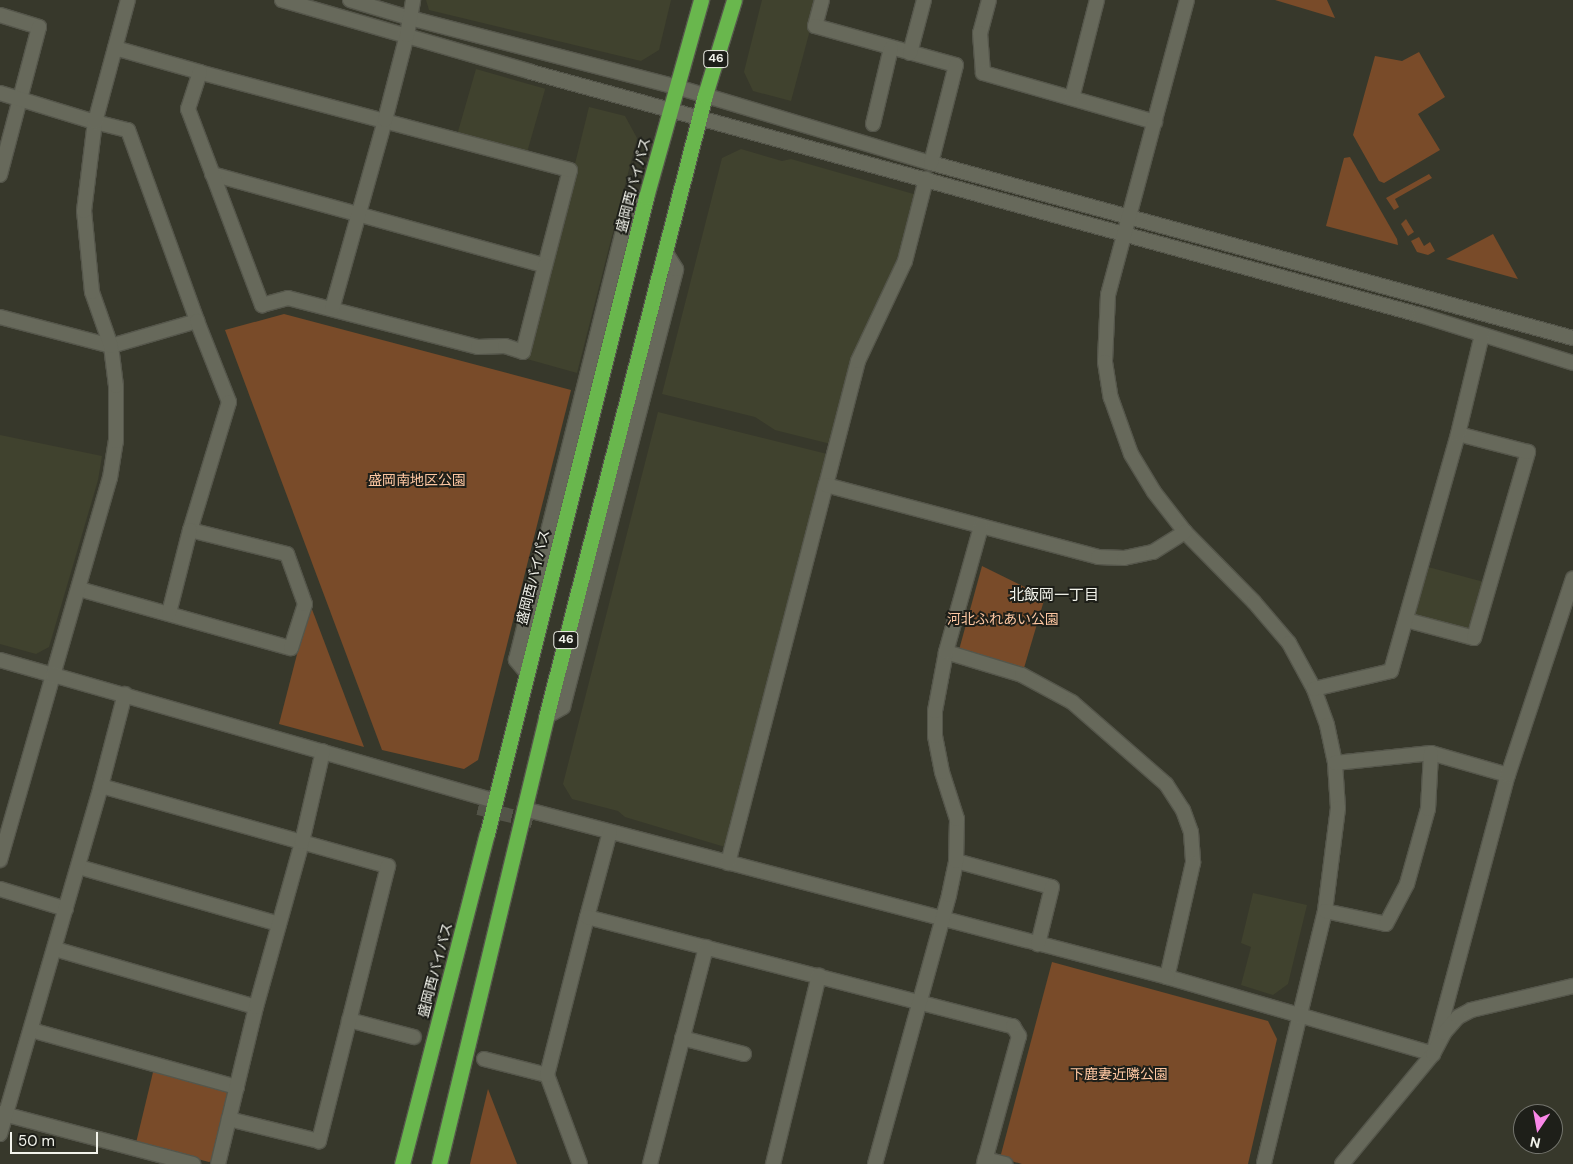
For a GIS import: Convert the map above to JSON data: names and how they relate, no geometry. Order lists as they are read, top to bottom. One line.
{"streets":{"highway":["46","盛岡西バイパス"]},"districts":["北飯岡一丁目"],"parks":["盛岡南地区公園","河北ふれあい公園","下鹿妻近隣公園"],"scale_bar":"50 m","north":"bottom"}
